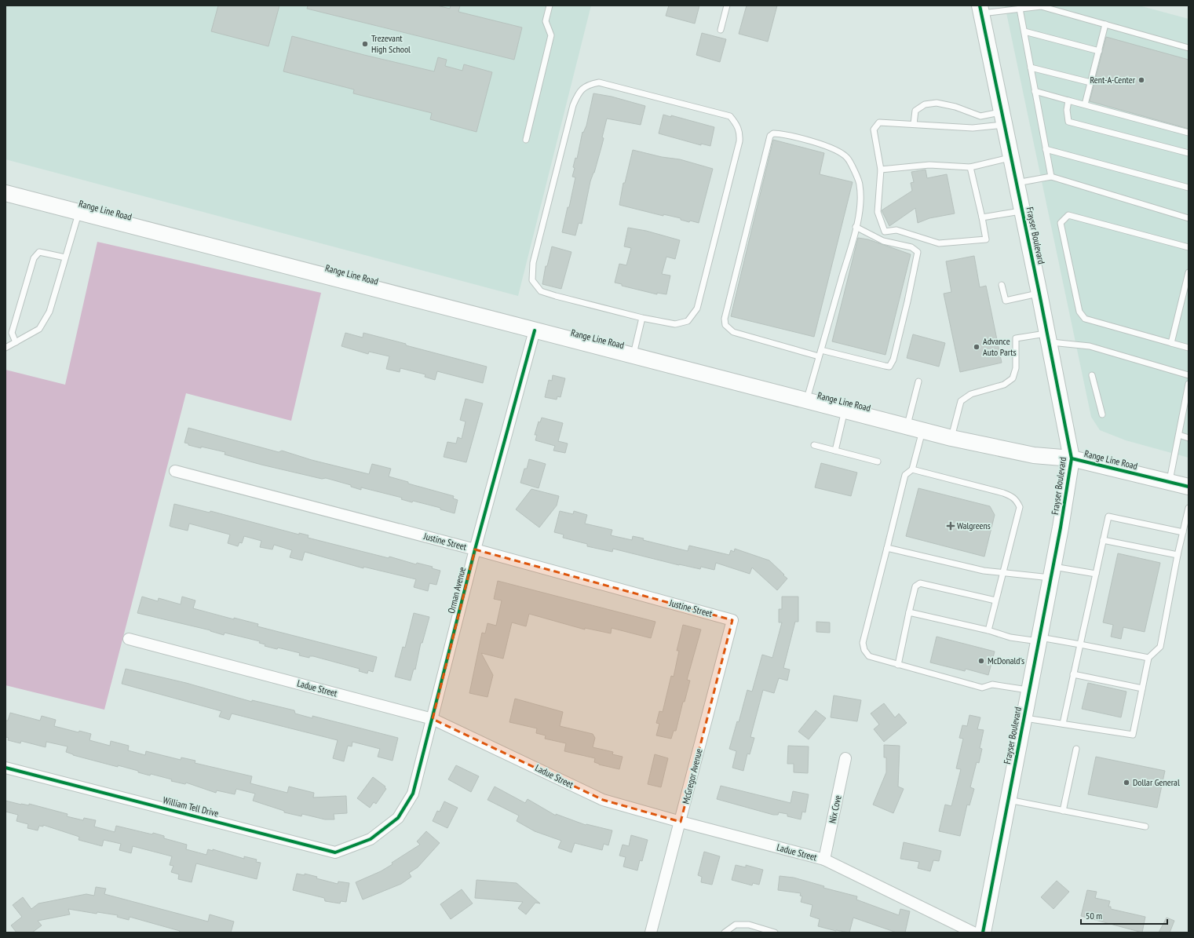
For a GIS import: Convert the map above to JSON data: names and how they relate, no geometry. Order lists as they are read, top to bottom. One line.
{"streets":{"main road":["Range Line Road","Frayser Boulevard"],"street":["Justine Street","Orman Avenue","Ladue Street","McGregor Avenue","William Tell Drive","Nix Cove"]},"crossings":[["Range Line Road","Frayser Boulevard"],["Range Line Road","Orman Avenue"],["Justine Street","Orman Avenue"],["Justine Street","McGregor Avenue"],["Orman Avenue","Ladue Street"],["Orman Avenue","William Tell Drive"],["Ladue Street","McGregor Avenue"],["Ladue Street","Nix Cove"]],"places":{"other":["Trezevant High School","Rent-A-Center","Advance Auto Parts","McDonald's","Dollar General"],"health":["Walgreens"]},"scale_bar":"50 m"}
